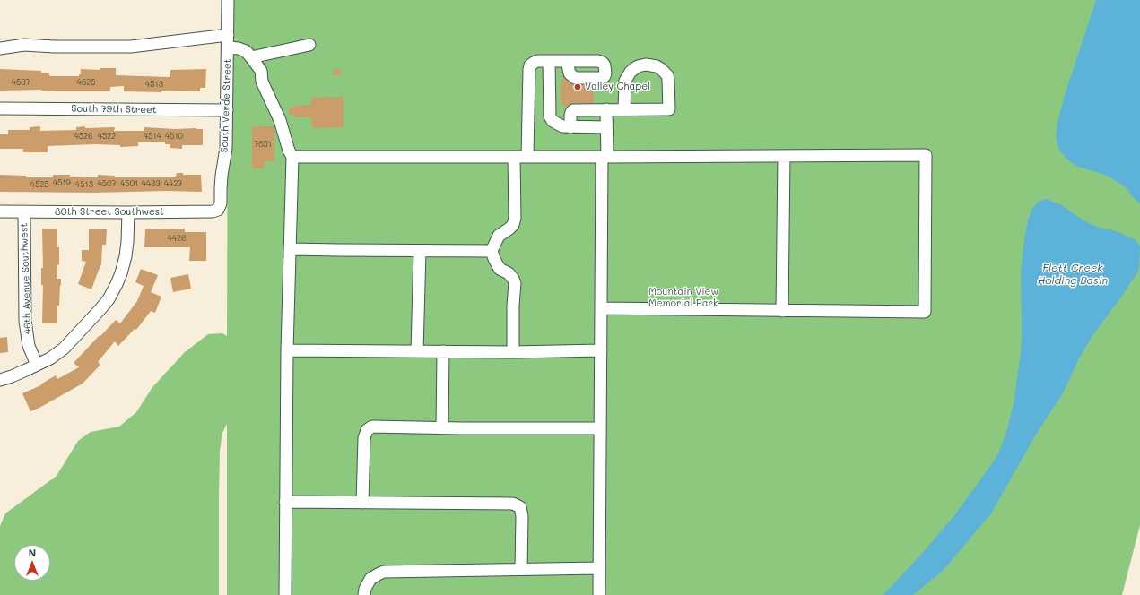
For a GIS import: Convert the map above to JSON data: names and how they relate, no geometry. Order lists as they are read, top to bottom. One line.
{"streets":{"street":["South Verde Street","South 79th Street","80th Street Southwest","46th Avenue Southwest"]},"crossings":[["South Verde Street","South 79th Street"],["South Verde Street","80th Street Southwest"],["80th Street Southwest","46th Avenue Southwest"]],"water":["Flett Creek Holding Basin"],"parks":["Mountain View Memorial Park"],"places":["Valley Chapel"],"house_numbers":["4537","4525","4513","4526","4522","4514","4510","7851","4519","4507","4501","4433","4427","4525","4513","4426"],"north":"top"}
